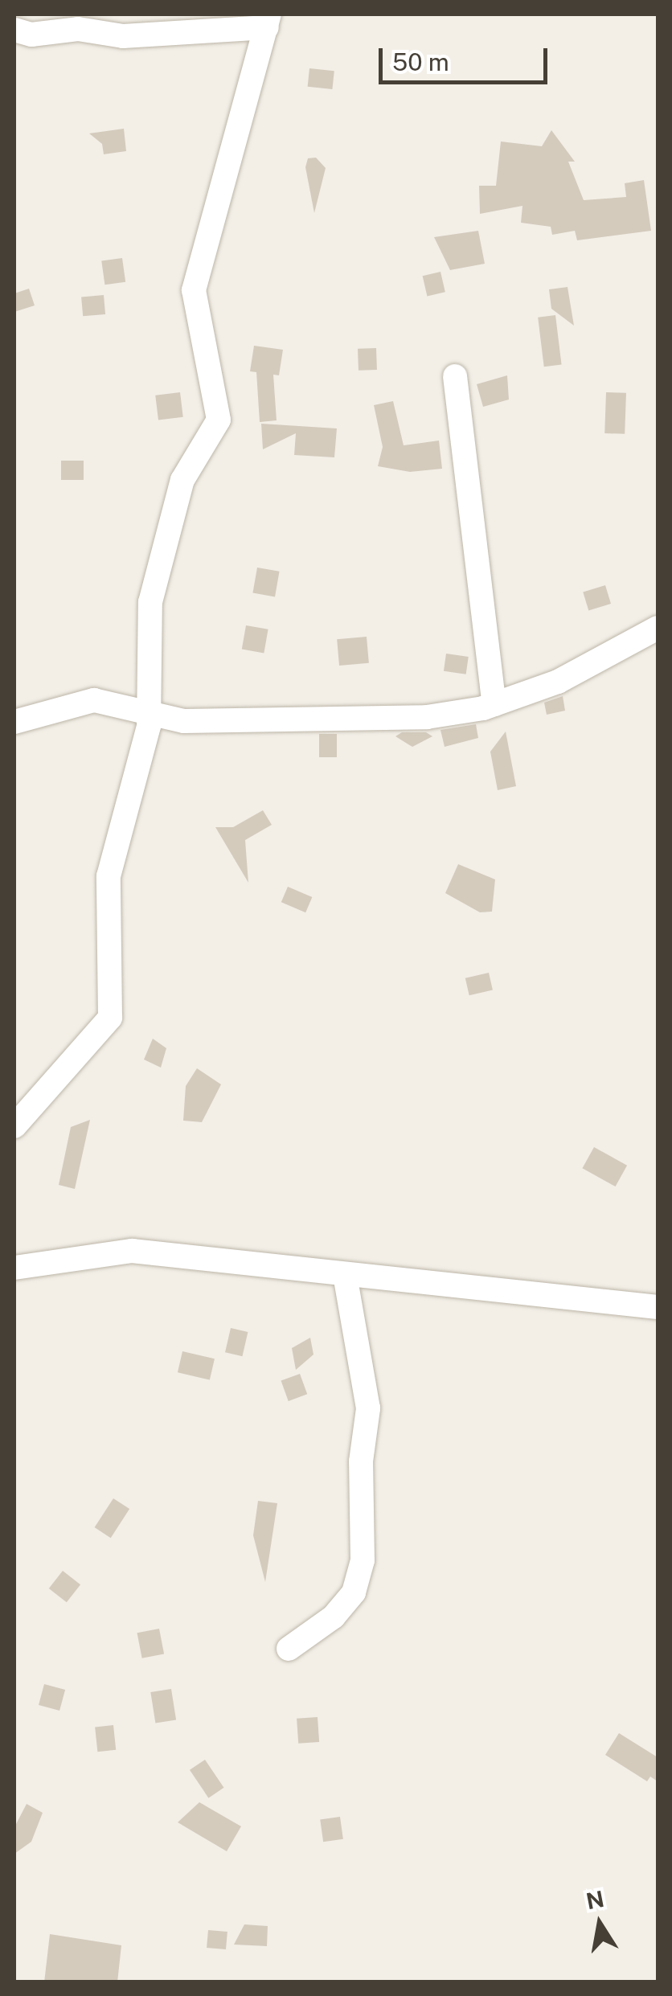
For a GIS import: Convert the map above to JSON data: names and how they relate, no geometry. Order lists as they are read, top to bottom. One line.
{"scale_bar":"50 m","north":"top"}
